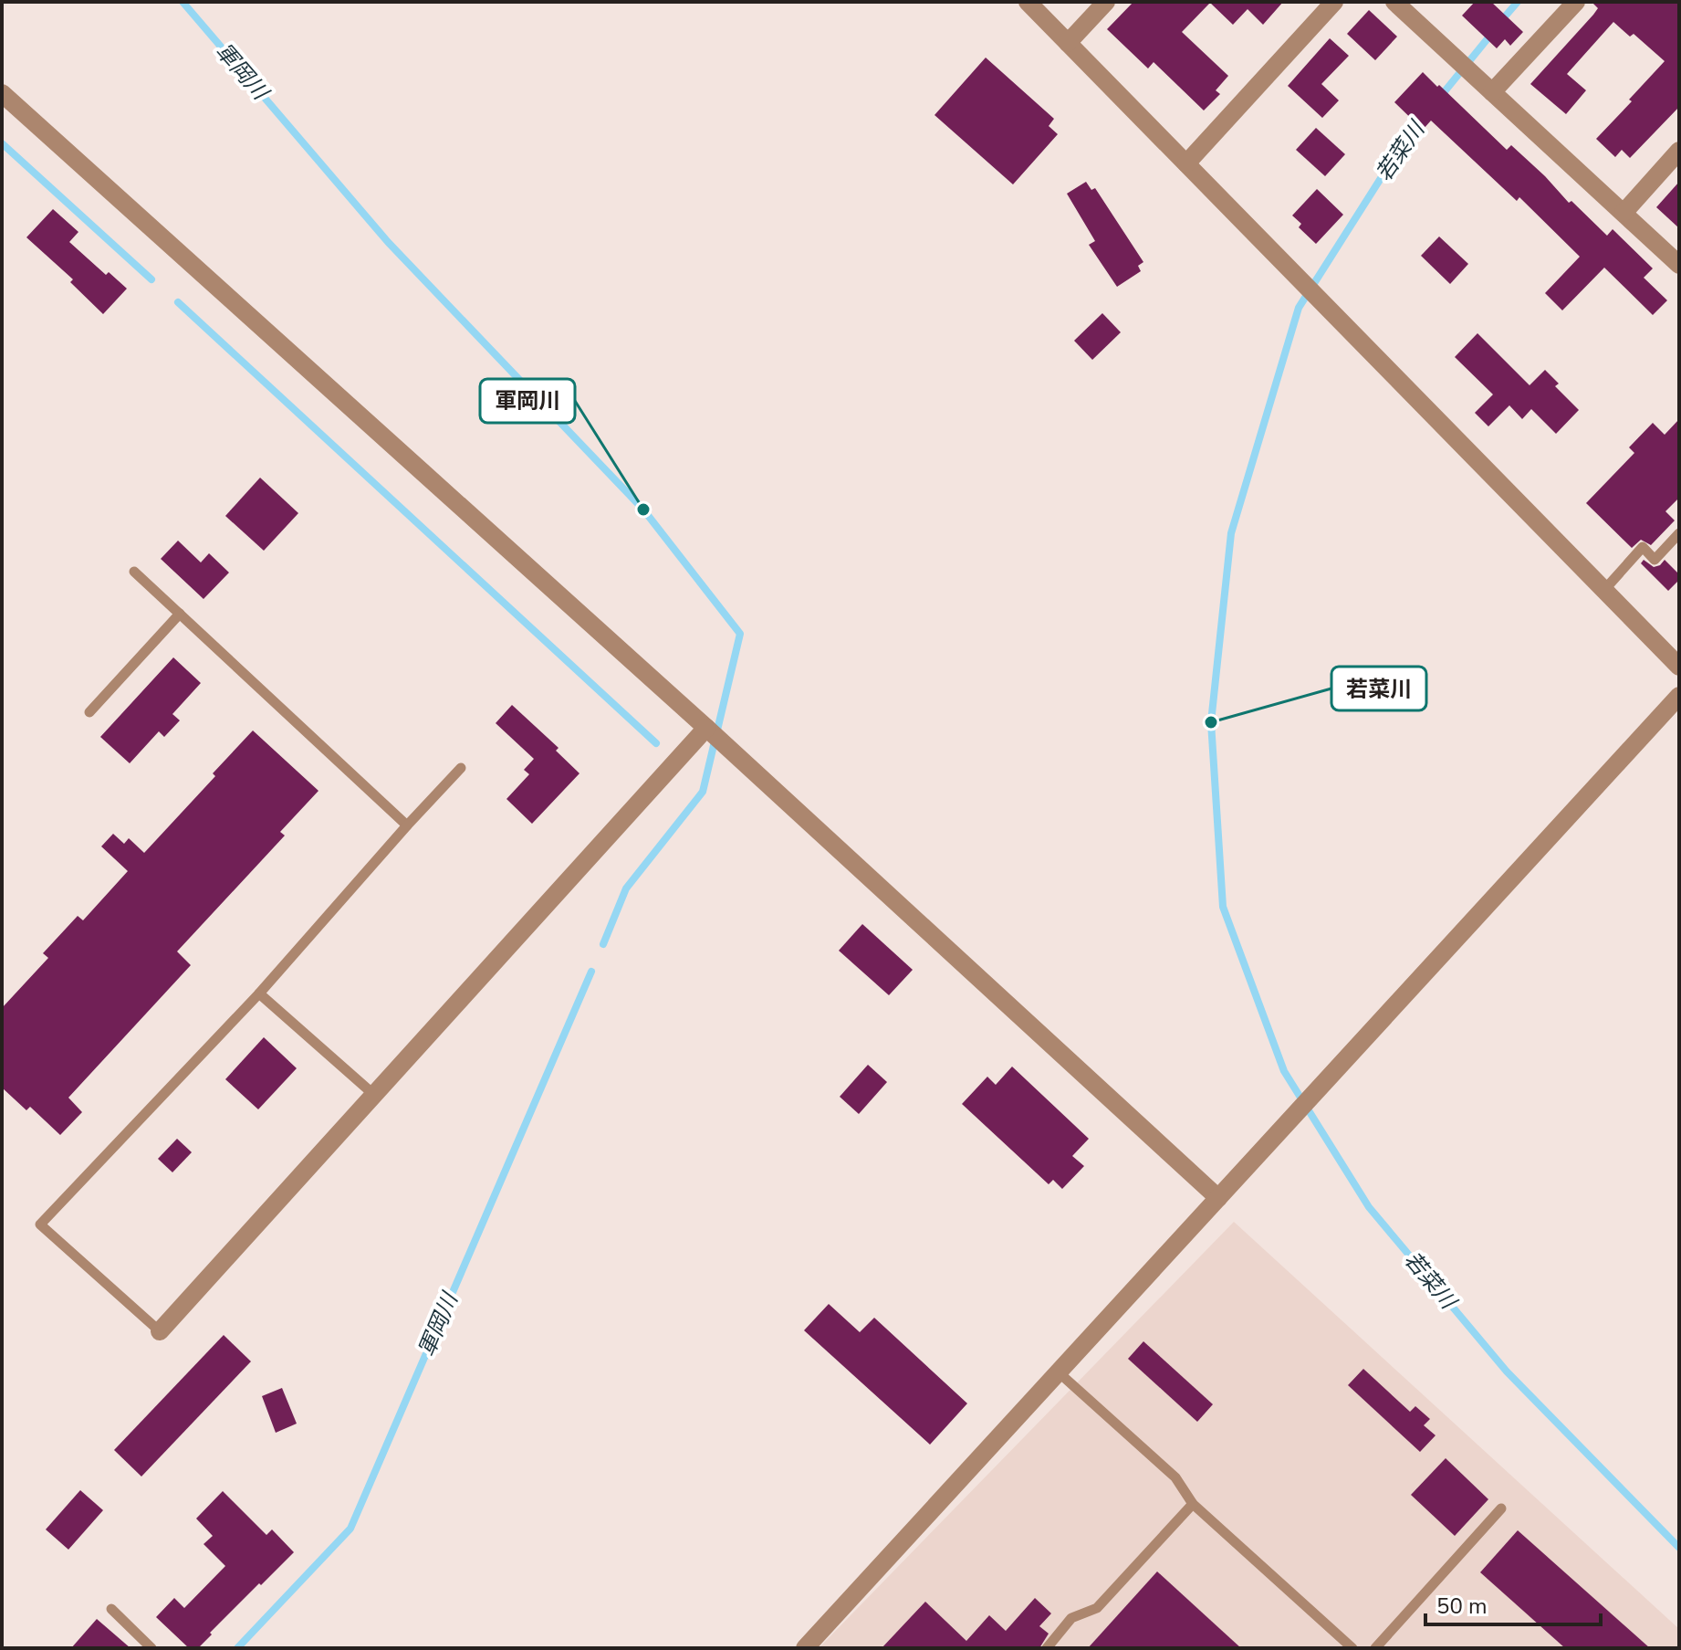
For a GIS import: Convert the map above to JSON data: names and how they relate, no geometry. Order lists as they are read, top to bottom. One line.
{"water":["軍岡川","若菜川"],"places":["軍岡川","若菜川"],"scale_bar":"50 m"}
